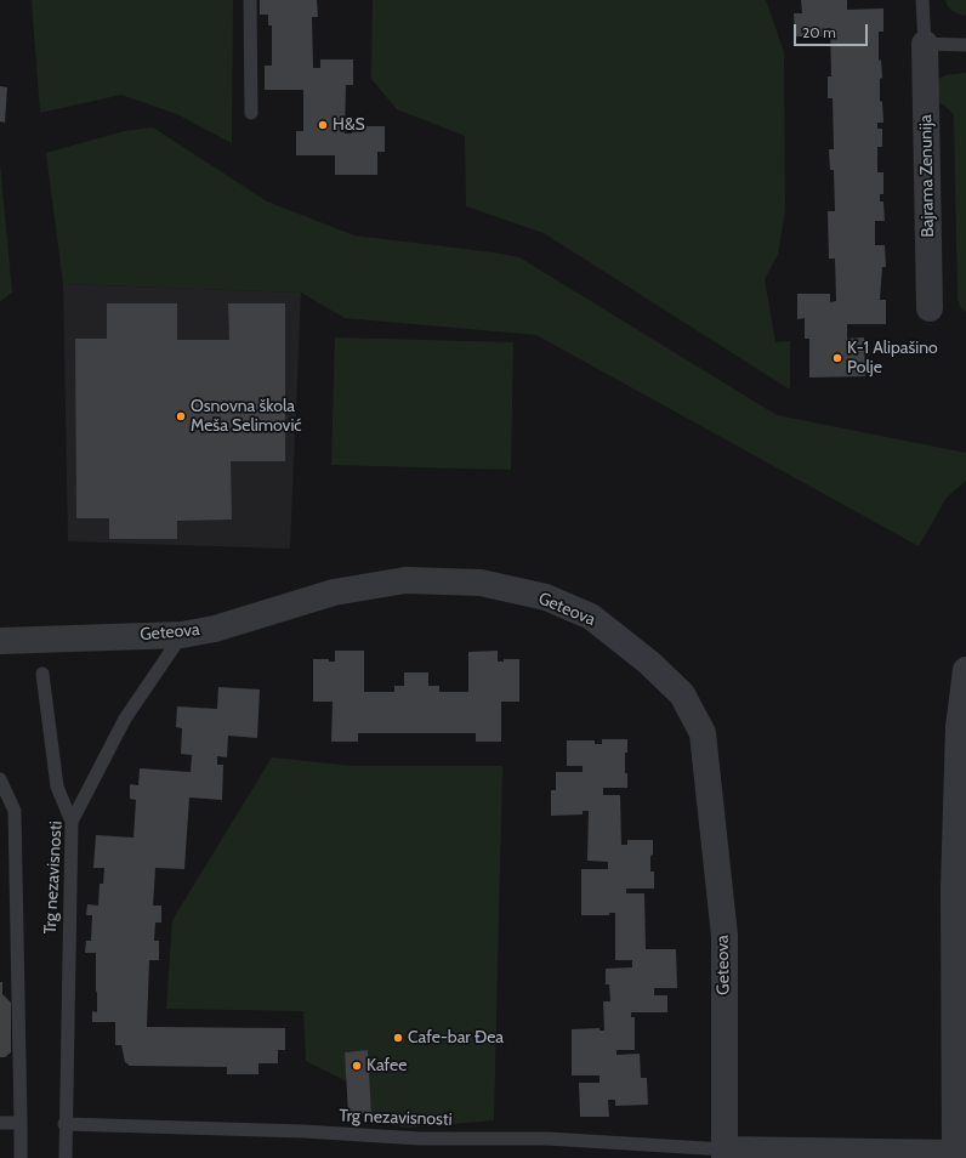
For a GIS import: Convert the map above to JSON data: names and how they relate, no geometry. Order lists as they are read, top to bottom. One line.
{"streets":{"street":["Bajrama Zenunija","Geteova"],"lane":["Trg nezavisnosti"]},"crossings":[["Geteova","Trg nezavisnosti"]],"places":["H&S","K-1 Alipašino Polje","Osnovna škola Meša Selimović","Cafe-bar Đea","Kafee"],"scale_bar":"20 m"}
